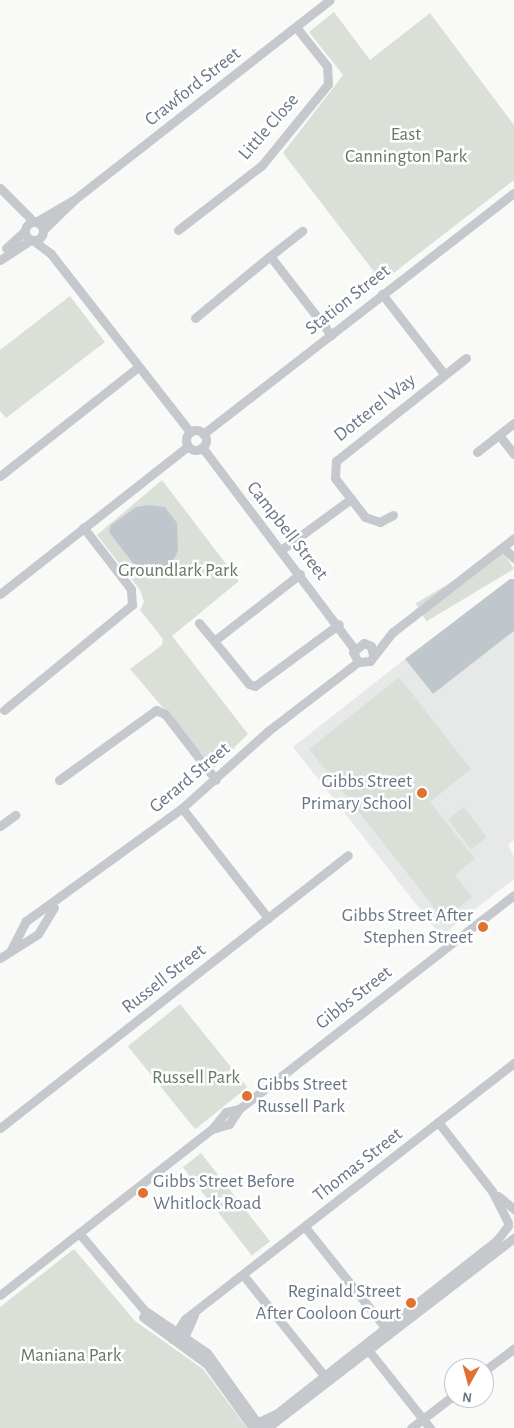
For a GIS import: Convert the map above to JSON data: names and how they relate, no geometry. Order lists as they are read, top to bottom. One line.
{"streets":{"street":["Crawford Street","Little Close","Station Street","Dotterel Way","Campbell Street","Gerard Street","Russell Street","Gibbs Street","Thomas Street"]},"crossings":[["Crawford Street","Little Close"],["Campbell Street","Gerard Street"]],"parks":["East Cannington Park","Groundlark Park","Russell Park","Maniana Park"],"places":["Gibbs Street Primary School","Gibbs Street After Stephen Street","Gibbs Street Russell Park","Gibbs Street Before Whitlock Road","Reginald Street After Cooloon Court"],"north":"bottom"}
